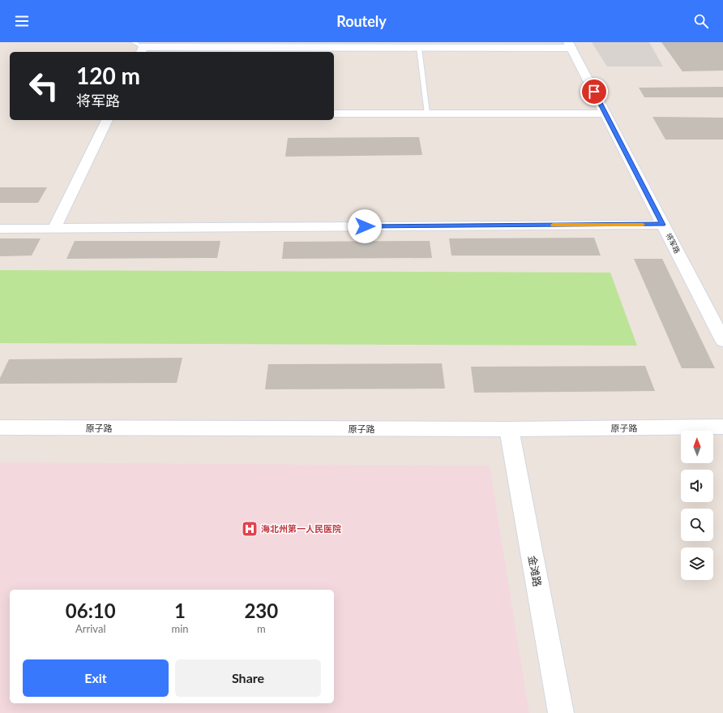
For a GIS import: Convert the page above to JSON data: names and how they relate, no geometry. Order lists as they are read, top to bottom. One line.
{"streets":{"street":["将军路","原子路","金滩路"]},"crossings":[["原子路","金滩路"]],"places":{"hospital":["海北州第一人民医院"]},"north":"top","page":{"header":"Routely","turn":["120 m","将军路"],"eta":["06:10","Arrival","1","min","230","m"],"buttons":["Exit","Share"]}}
